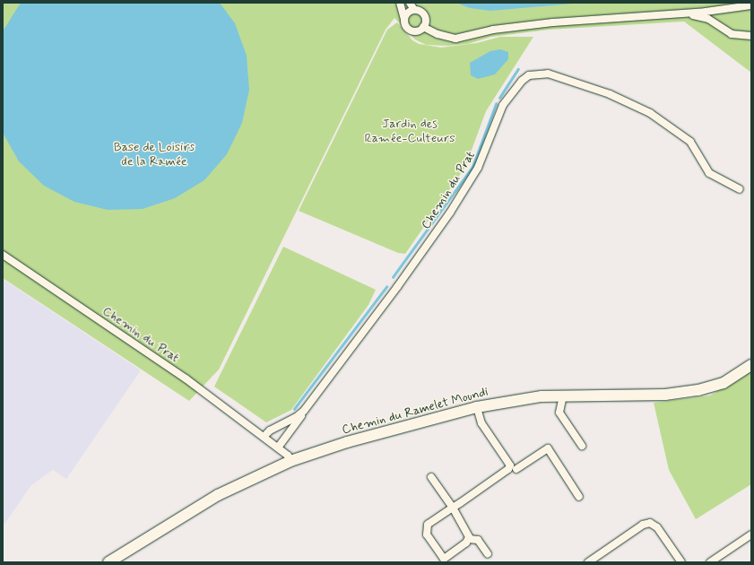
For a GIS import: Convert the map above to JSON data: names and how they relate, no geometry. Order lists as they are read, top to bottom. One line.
{"streets":{"main road":["Chemin du Ramelet Moundi"],"street":["Chemin du Prat"]},"crossings":[["Chemin du Prat","Chemin du Ramelet Moundi"]],"parks":["Jardin des Ramée-Culteurs","Base de Loisirs de la Ramée"]}
